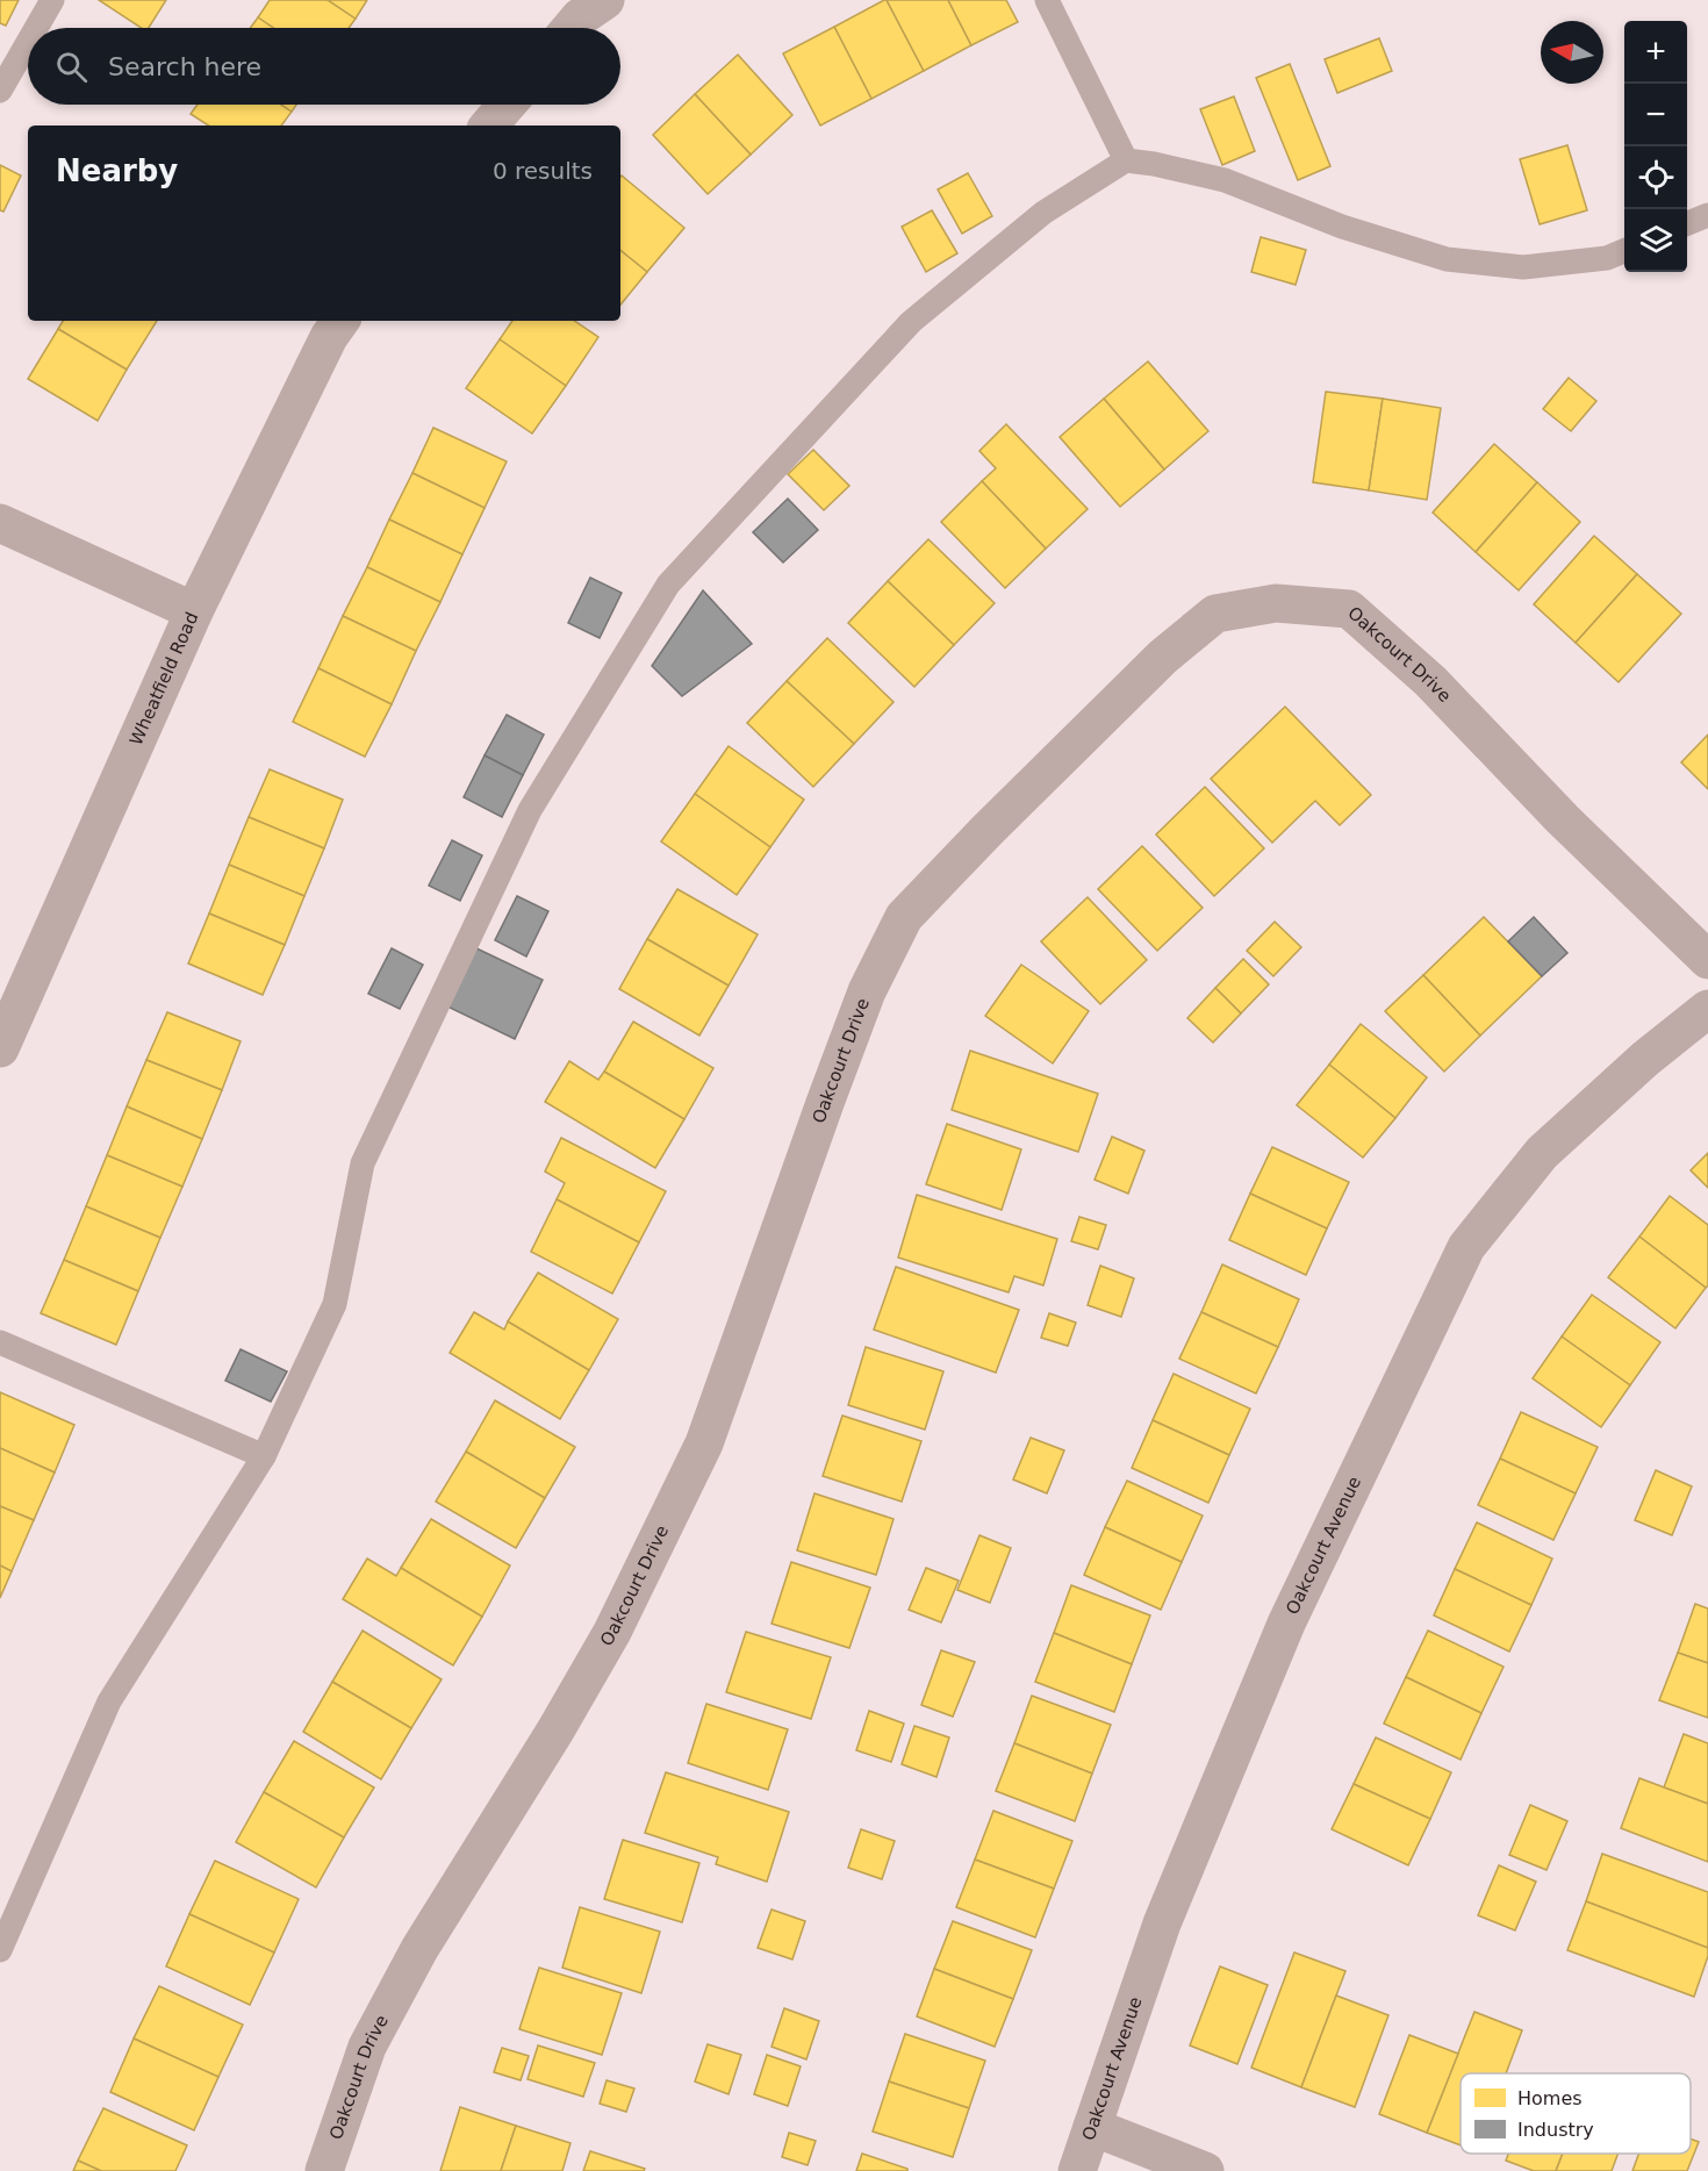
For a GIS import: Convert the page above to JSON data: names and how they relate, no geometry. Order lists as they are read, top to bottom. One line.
{"streets":{"street":["Oakcourt Drive","Wheatfield Road","Oakcourt Avenue"]},"legend":["Homes","Industry"],"north":"left","page":{"map_buttons":["+","−"],"search":"Search here","heading":["Nearby","0 results"]}}
